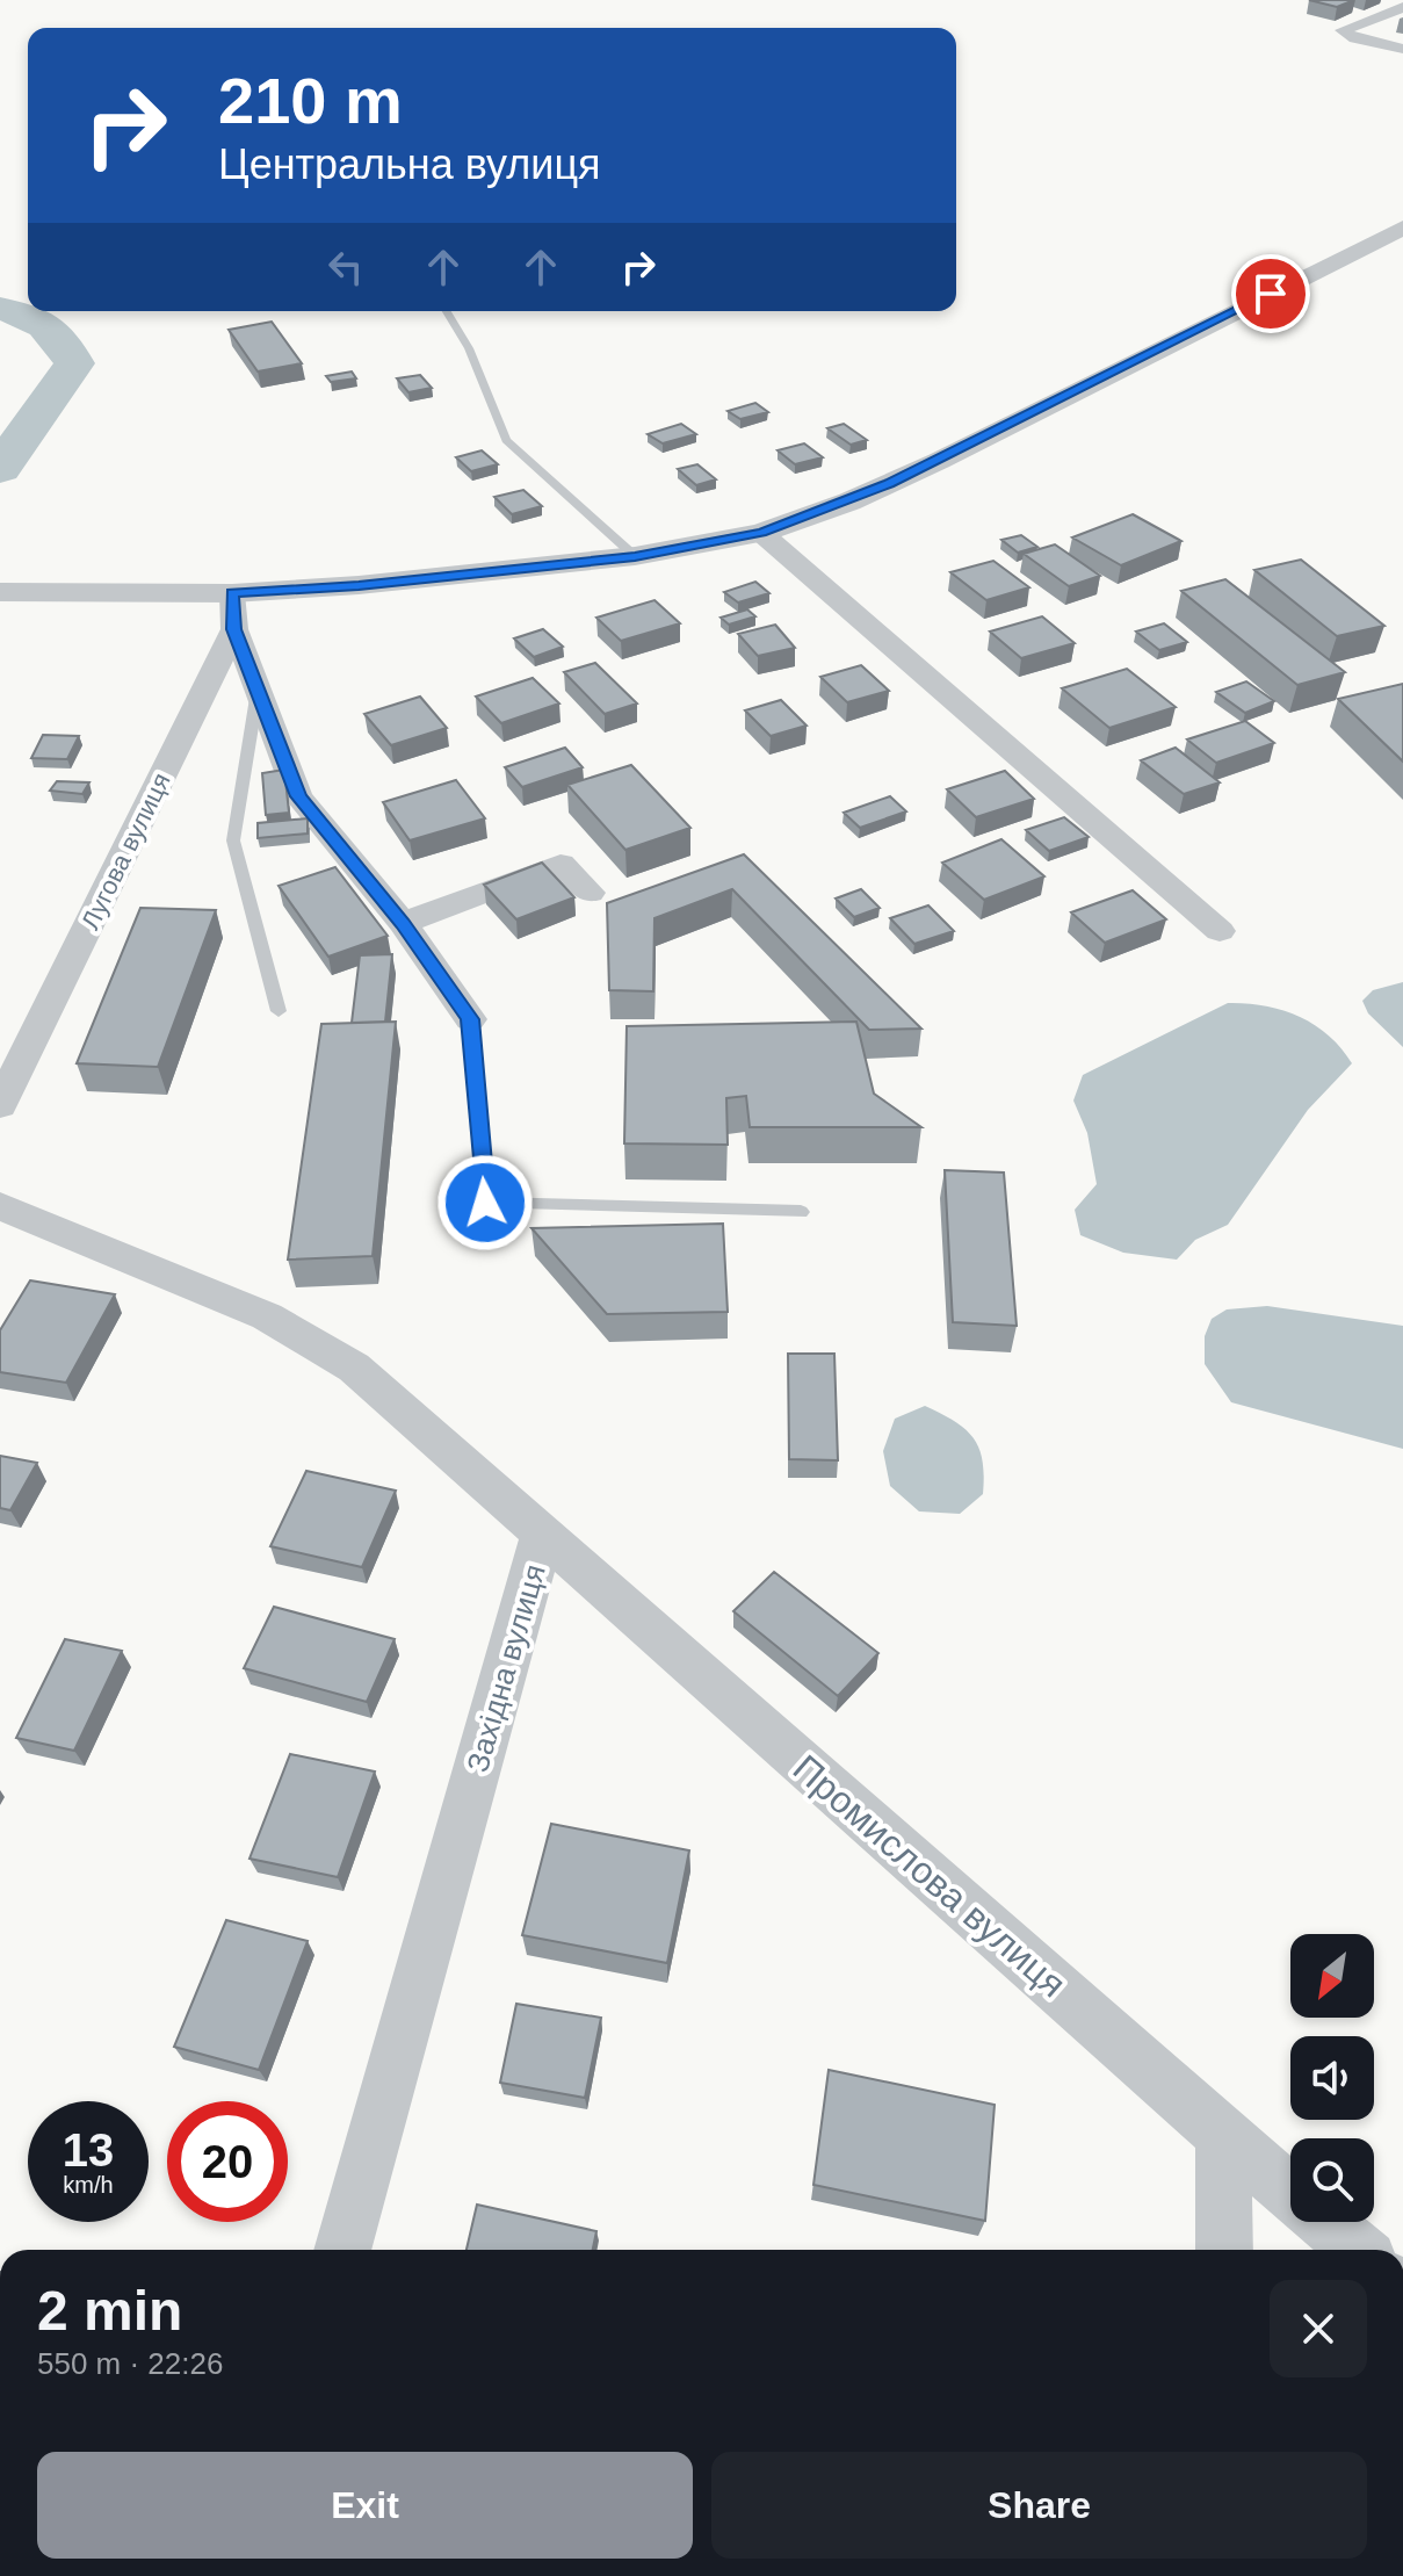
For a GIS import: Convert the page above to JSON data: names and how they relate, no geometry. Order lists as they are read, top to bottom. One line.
{"streets":{"street":["Лугова вулиця","Західна вулиця","Промислова вулиця"]},"crossings":[["Західна вулиця","Промислова вулиця"]],"north":"bottom left","page":{"turn":["210 m","Центральна вулиця"],"speed":"13 km/h","limit":"20","heading":["2 min","550 m · 22:26"],"buttons":["Exit","Share"]}}
